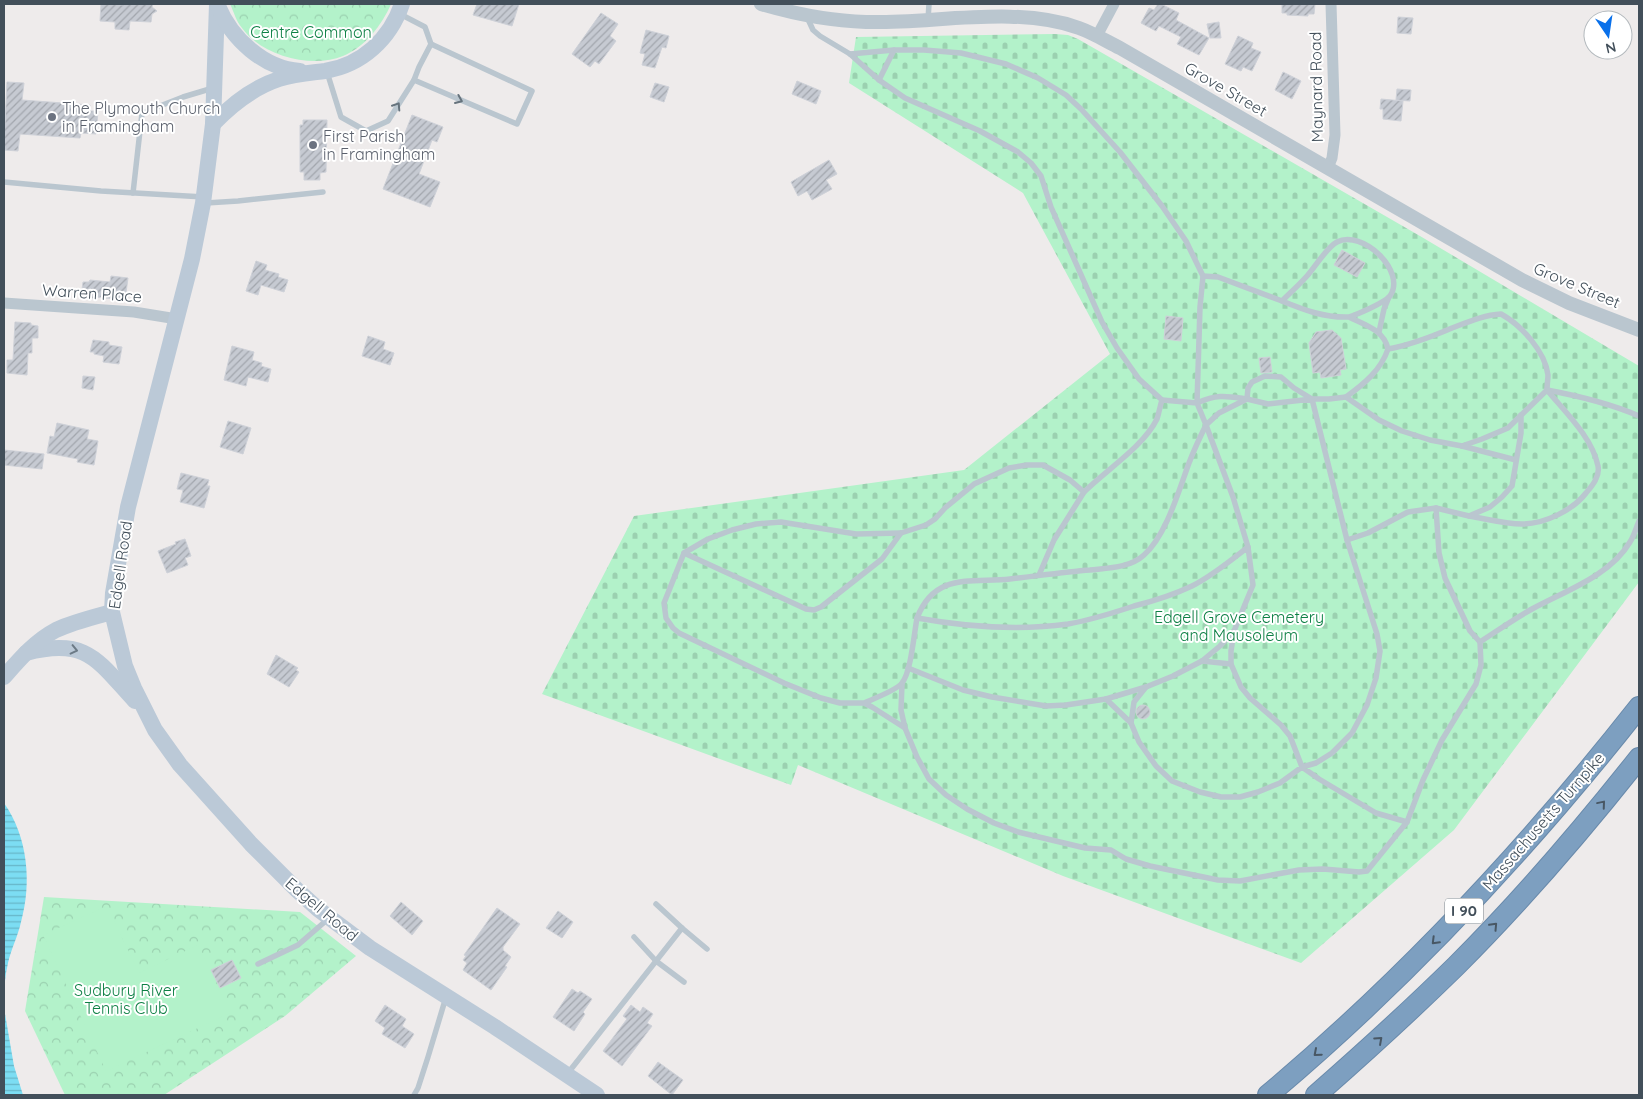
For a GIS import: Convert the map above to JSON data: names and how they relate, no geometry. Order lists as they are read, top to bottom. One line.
{"streets":{"highway":["Massachusetts Turnpike","I 90"],"main road":["Edgell Road"],"street":["Maynard Road","Grove Street","Warren Place"]},"crossings":[["Maynard Road","Grove Street"],["Warren Place","Edgell Road"]],"parks":["Centre Common","Edgell Grove Cemetery and Mausoleum","Sudbury River Tennis Club"],"places":["The Plymouth Church in Framingham","First Parish in Framingham"],"north":"bottom"}
